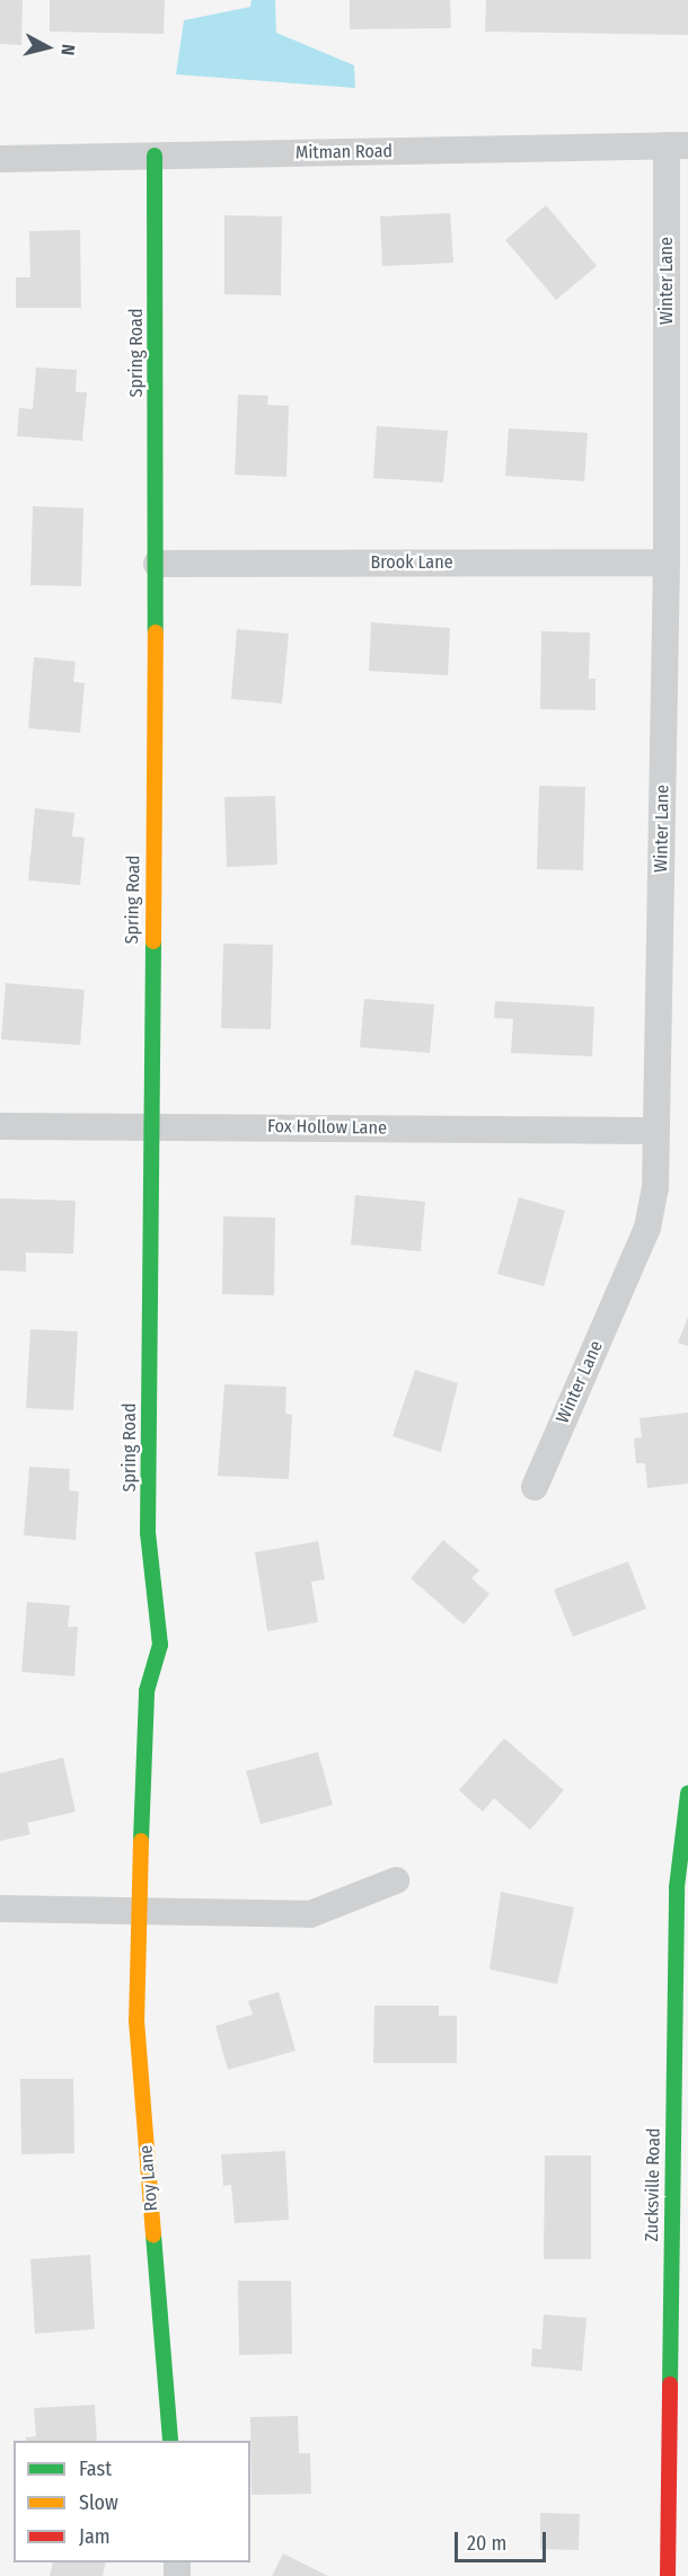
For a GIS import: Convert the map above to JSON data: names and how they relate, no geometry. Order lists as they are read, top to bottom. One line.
{"streets":{"street":["Mitman Road","Winter Lane","Spring Road","Brook Lane","Fox Hollow Lane","Roy Lane","Zucksville Road"]},"crossings":[["Mitman Road","Winter Lane"],["Mitman Road","Spring Road"],["Winter Lane","Brook Lane"],["Winter Lane","Fox Hollow Lane"],["Spring Road","Brook Lane"],["Spring Road","Fox Hollow Lane"],["Spring Road","Roy Lane"]],"legend":["Fast","Slow","Jam"],"scale_bar":"20 m","north":"right"}
